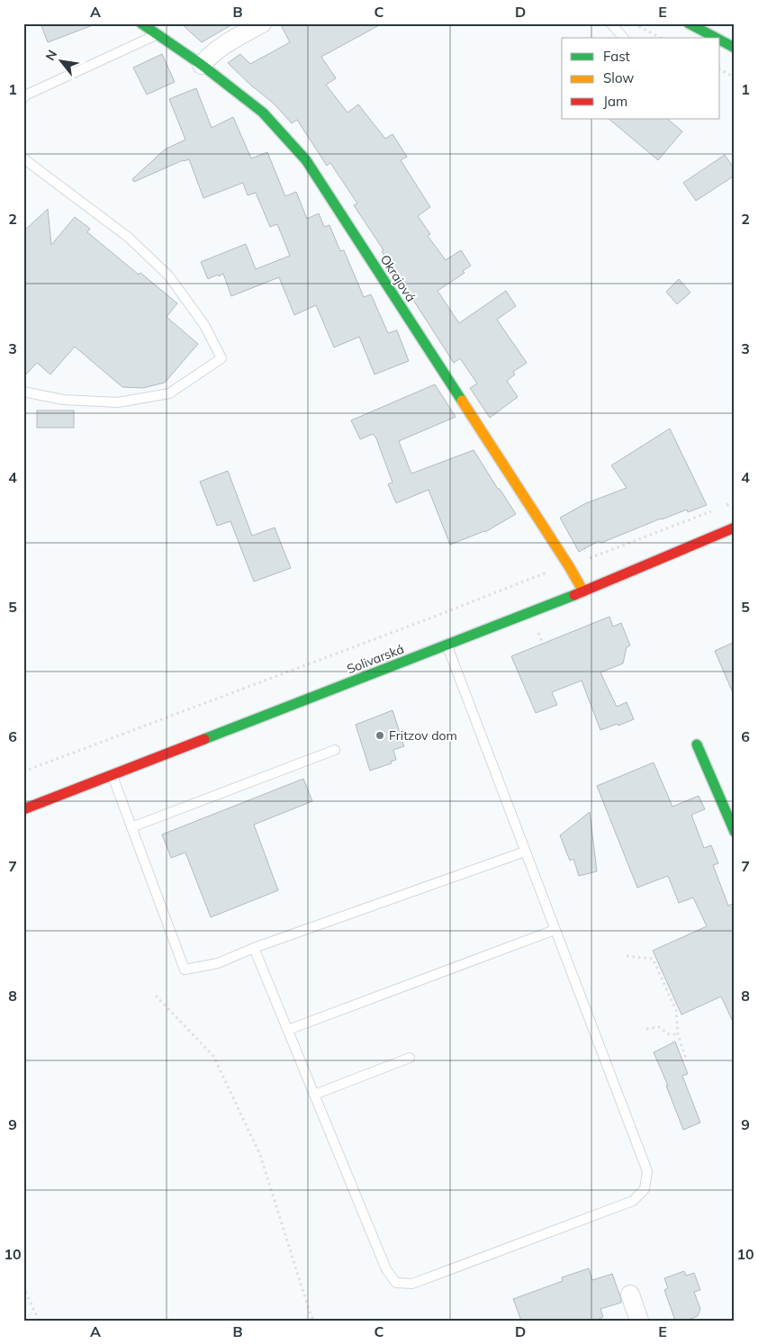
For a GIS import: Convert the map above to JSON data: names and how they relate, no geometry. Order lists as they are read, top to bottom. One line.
{"streets":{"street":["Okrajová","Solivarská"]},"crossings":[["Okrajová","Solivarská"]],"places":["Fritzov dom"],"legend":["Fast","Slow","Jam"],"north":"top left","grid":{"columns":["A","B","C","D","E"],"rows":["1","2","3","4","5","6","7","8","9","10"]}}
